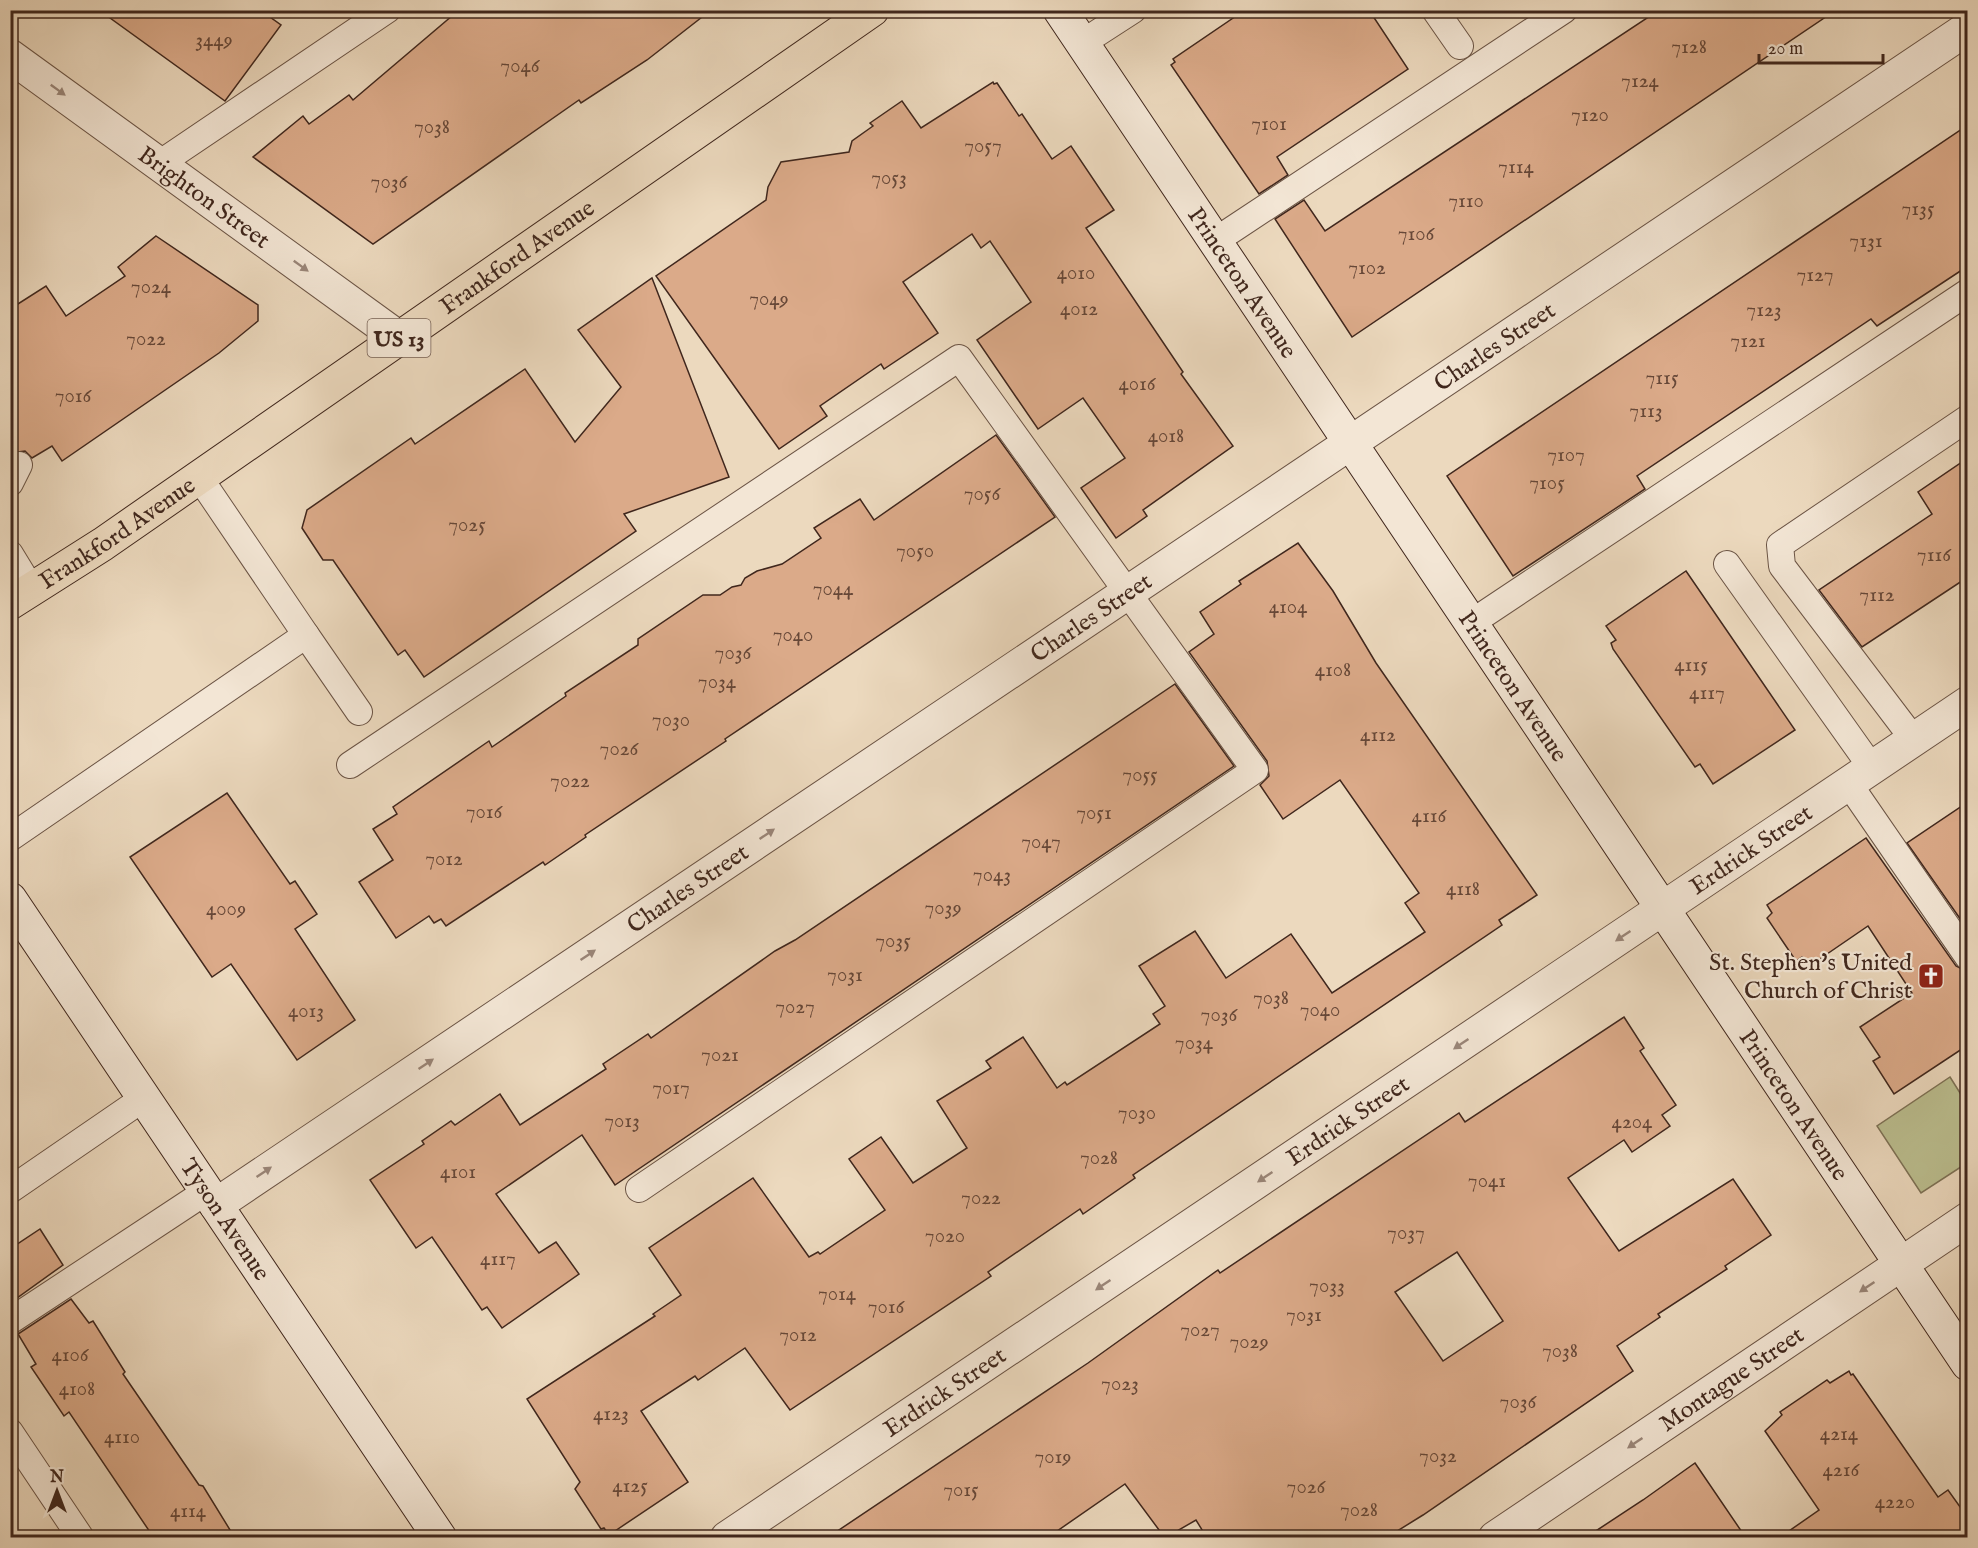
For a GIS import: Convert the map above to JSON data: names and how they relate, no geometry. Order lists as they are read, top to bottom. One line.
{"streets":{"main road":["Frankford Avenue","US 13"],"street":["Brighton Street","Princeton Avenue","Charles Street","Erdrick Street","Tyson Avenue","Montague Street"]},"crossings":[["Brighton Street","Frankford Avenue"],["Princeton Avenue","Charles Street"],["Princeton Avenue","Erdrick Street"],["Princeton Avenue","Montague Street"],["Charles Street","Tyson Avenue"]],"one_way":["Brighton Street","Charles Street","Erdrick Street","Montague Street"],"places":{"church":["St. Stephen's United Church of Christ"]},"house_numbers":["3449","7128","7046","7124","7120","7101","7038","7057","7114","7053","7036","7110","7135","7106","7131","7102","4010","7127","7024","7049","4012","7123","7022","7121","7115","4016","7016","7113","4018","7107","7105","7056","7025","7050","7116","7044","7112","4104","7040","7036","4115","4108","7034","4117","7030","4112","7026","7055","7022","7016","7051","4116","7047","7012","7043","4118","7039","4009","7035","7031","7038","7027","7040","4013","7036","7034","7021","7017","7030","7013","4204","7028","4101","7041","7022","7037","7020","4117","7033","7014","7016","7031","7027","7012","7029","7038","4106","7023","4108","7036","4123","4214","4110","7032","7019","4216","4125","7026","7015","4220","7028","4114"],"scale_bar":"20 m","north":"top"}
